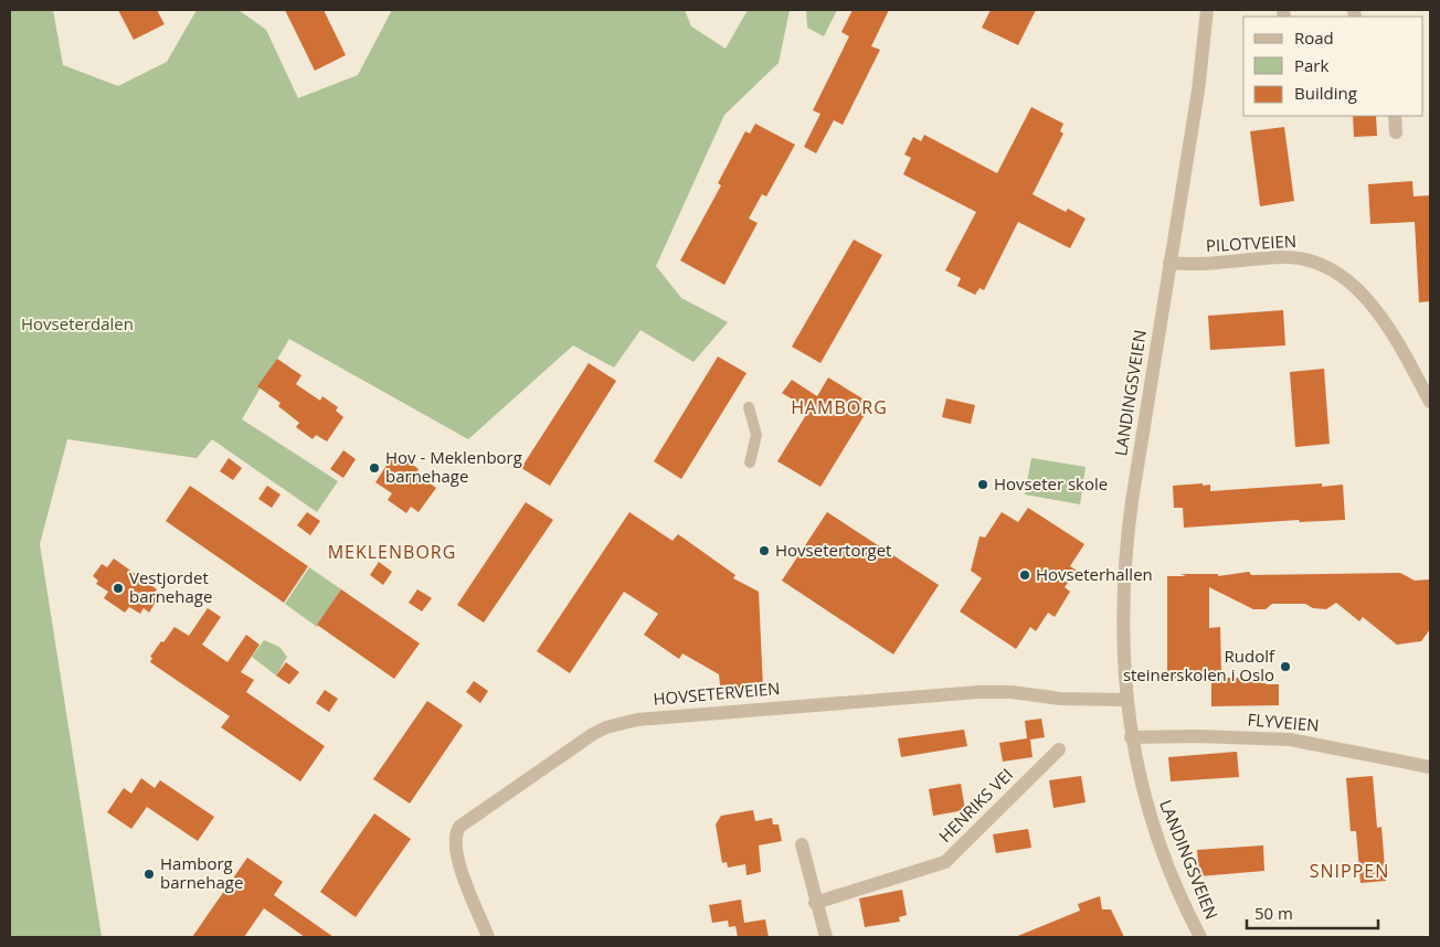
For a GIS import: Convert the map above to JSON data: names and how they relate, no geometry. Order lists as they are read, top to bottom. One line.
{"streets":{"street":["PILOTVEIEN","LANDINGSVEIEN","HOVSETERVEIEN","FLYVEIEN","HENRIKS VEI"]},"crossings":[["PILOTVEIEN","LANDINGSVEIEN"],["LANDINGSVEIEN","HOVSETERVEIEN"],["LANDINGSVEIEN","FLYVEIEN"]],"districts":["HAMBORG","MEKLENBORG","SNIPPEN"],"parks":["Hovseterdalen"],"places":["Hov - Meklenborg barnehage","Hovseter skole","Hovsetertorget","Hovseterhallen","Vestjordet barnehage","Rudolf steinerskolen i Oslo","Hamborg barnehage"],"legend":["Road","Park","Building"],"scale_bar":"50 m"}
